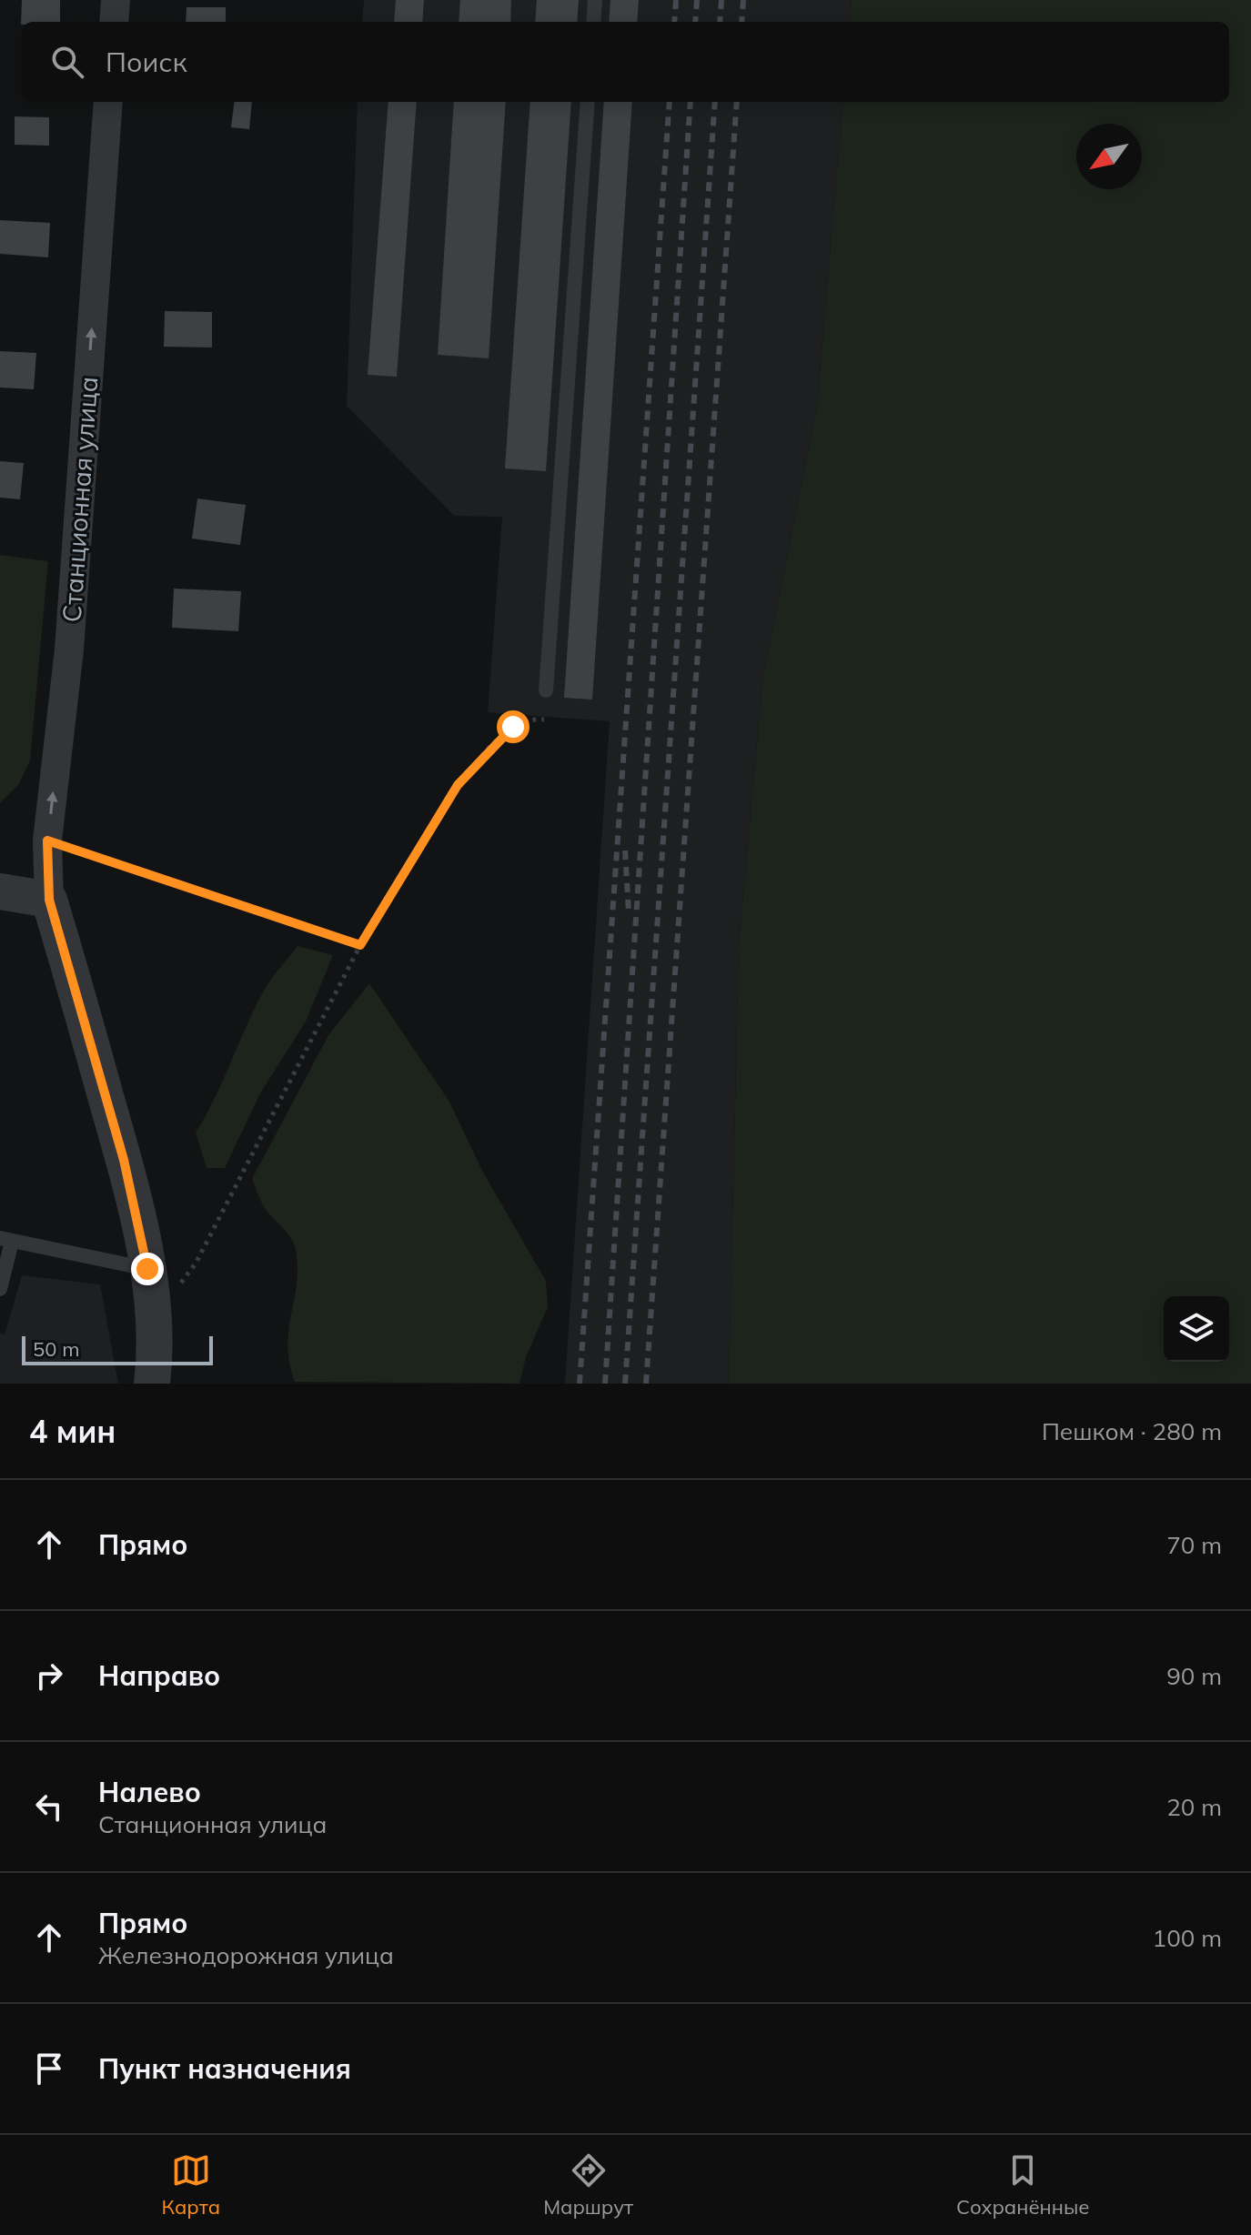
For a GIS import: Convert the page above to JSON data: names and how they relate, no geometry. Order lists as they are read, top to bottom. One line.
{"streets":{"street":["Станционная улица"]},"one_way":["Станционная улица"],"scale_bar":"50 m","north":"bottom left","page":{"search":"Поиск","scale":"50 m","heading":["4 мин","Пешком · 280 m"],"list":[["Прямо","70 m"],["Направо","90 m"],["Налево","Станционная улица","20 m"],["Прямо","Железнодорожная улица","100 m"],"Пункт назначения"],"nav":["Карта","Маршрут","Сохранённые"]}}
